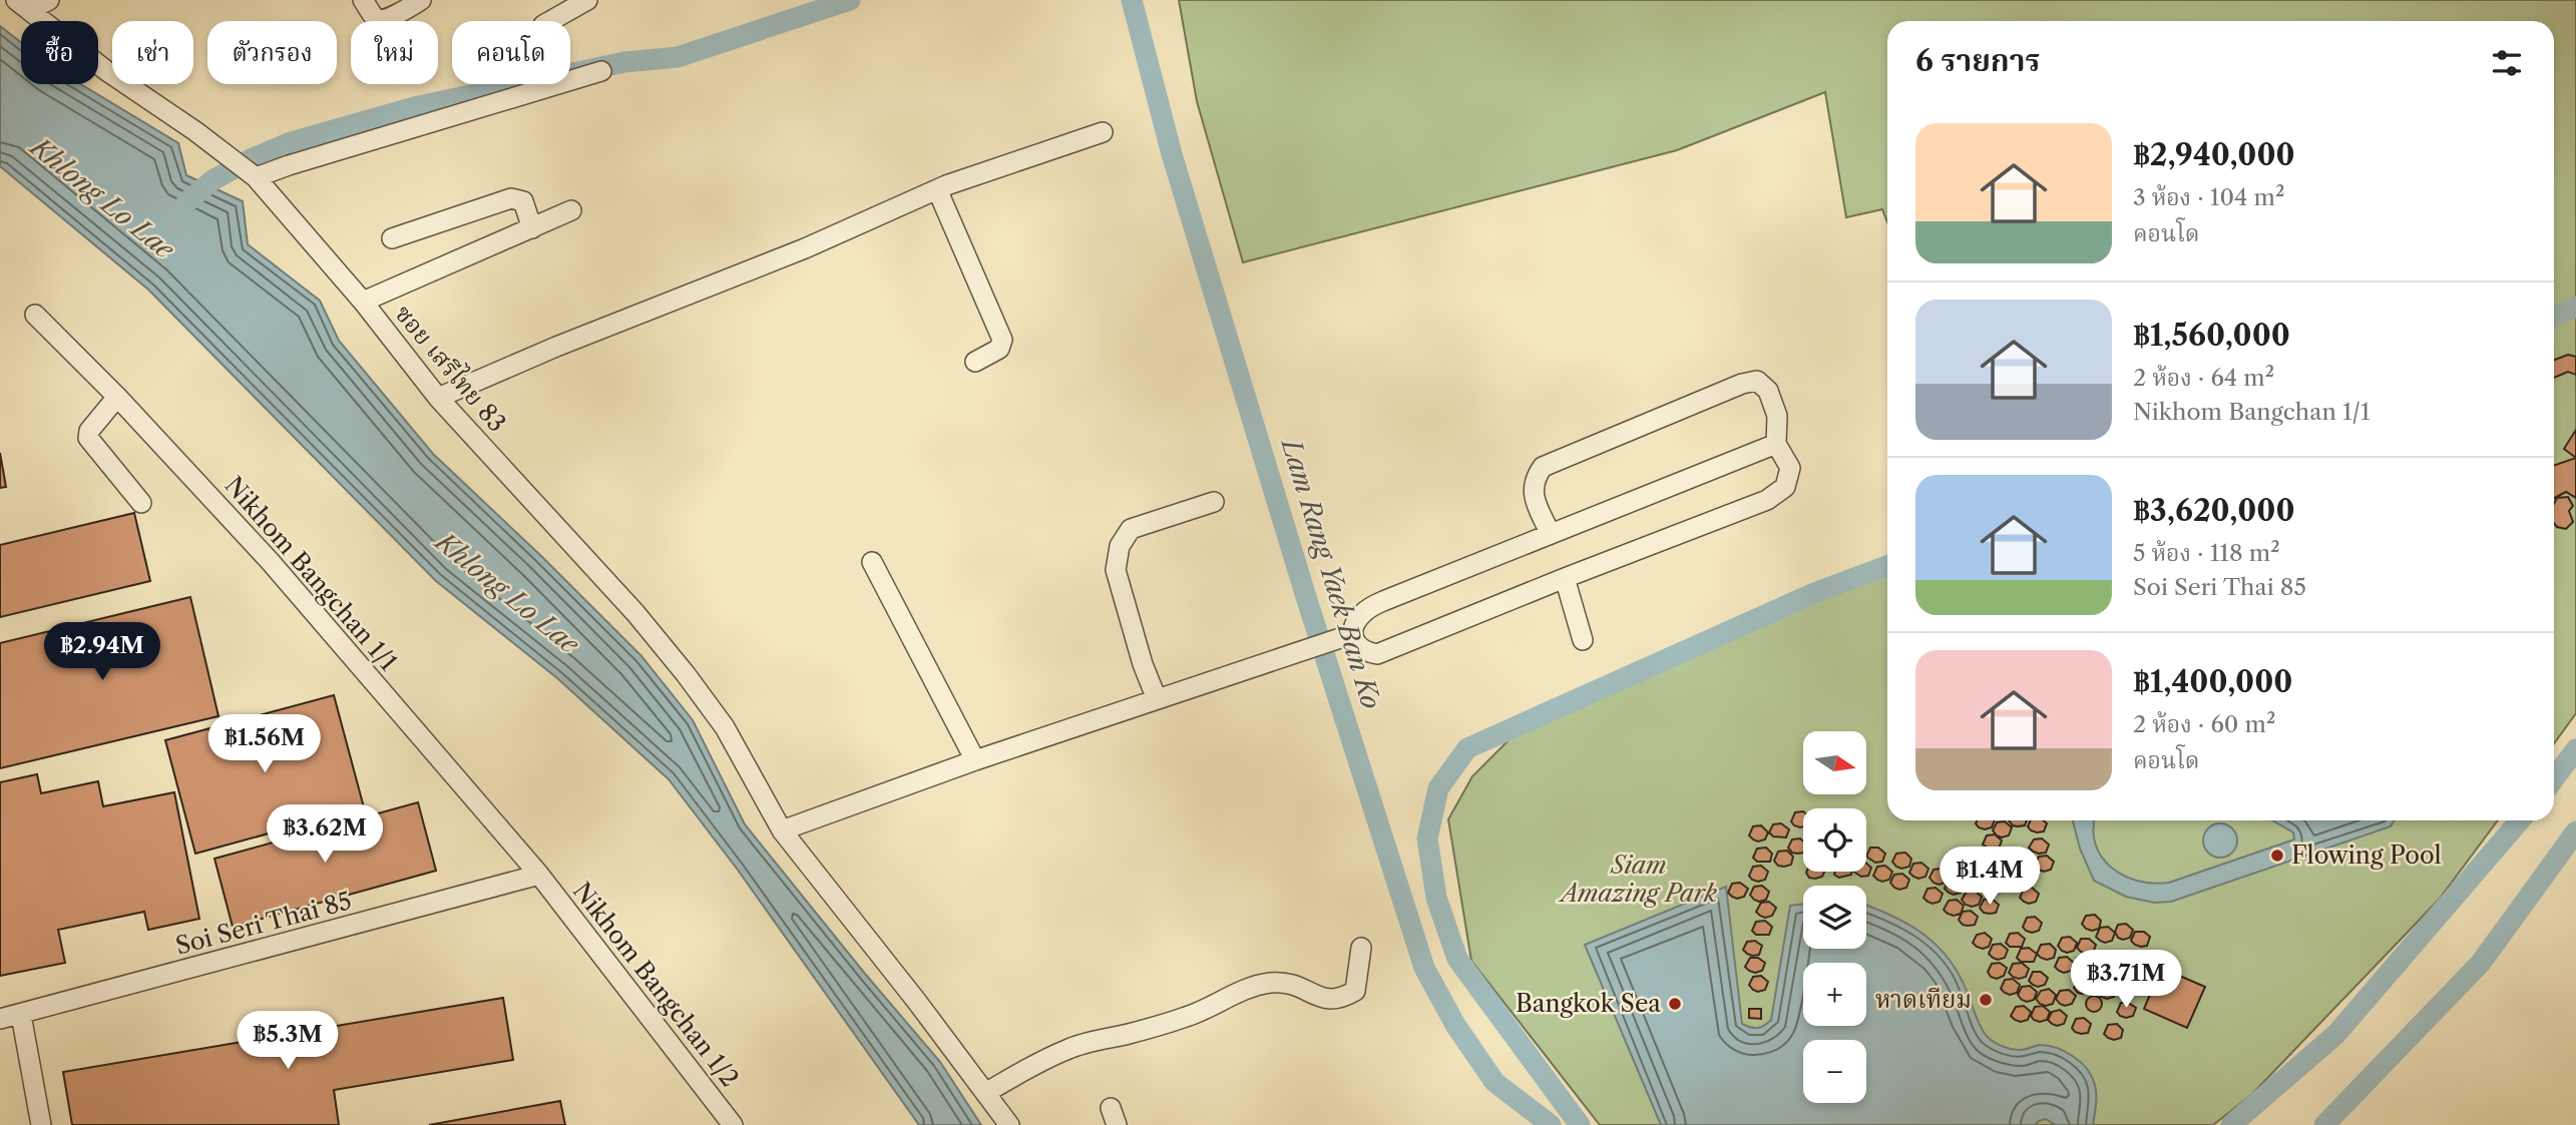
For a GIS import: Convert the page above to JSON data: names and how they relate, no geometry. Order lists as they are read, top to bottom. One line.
{"streets":{"street":["ซอย เสรีไทย 83","Nikhom Bangchan 1/1","Soi Seri Thai 85","Nikhom Bangchan 1/2"]},"crossings":[["Nikhom Bangchan 1/1","Soi Seri Thai 85"],["Nikhom Bangchan 1/1","Nikhom Bangchan 1/2"],["Soi Seri Thai 85","Nikhom Bangchan 1/2"]],"water":["Khlong Lo Lae","Lam Rang Yaek Ban Ko"],"parks":["Siam Amazing Park"],"places":["Flowing Pool","หาดเทียม","Bangkok Sea"],"north":"right","page":{"chip":["ซื้อ","เช่า","ตัวกรอง","ใหม่","คอนโด"],"heading":"6 รายการ","list":[{"name":"฿2,940,000","note":"3 ห้อง · 104 m² · คอนโด"},{"name":"฿1,560,000","note":"2 ห้อง · 64 m² · Nikhom Bangchan 1/1"},{"name":"฿3,620,000","note":"5 ห้อง · 118 m² · Soi Seri Thai 85"},{"name":"฿1,400,000","note":"2 ห้อง · 60 m² · คอนโด"}],"price":["฿2.94M","฿1.56M","฿3.62M","฿1.4M","฿3.71M","฿5.3M"],"map_buttons":["+","−"]}}
